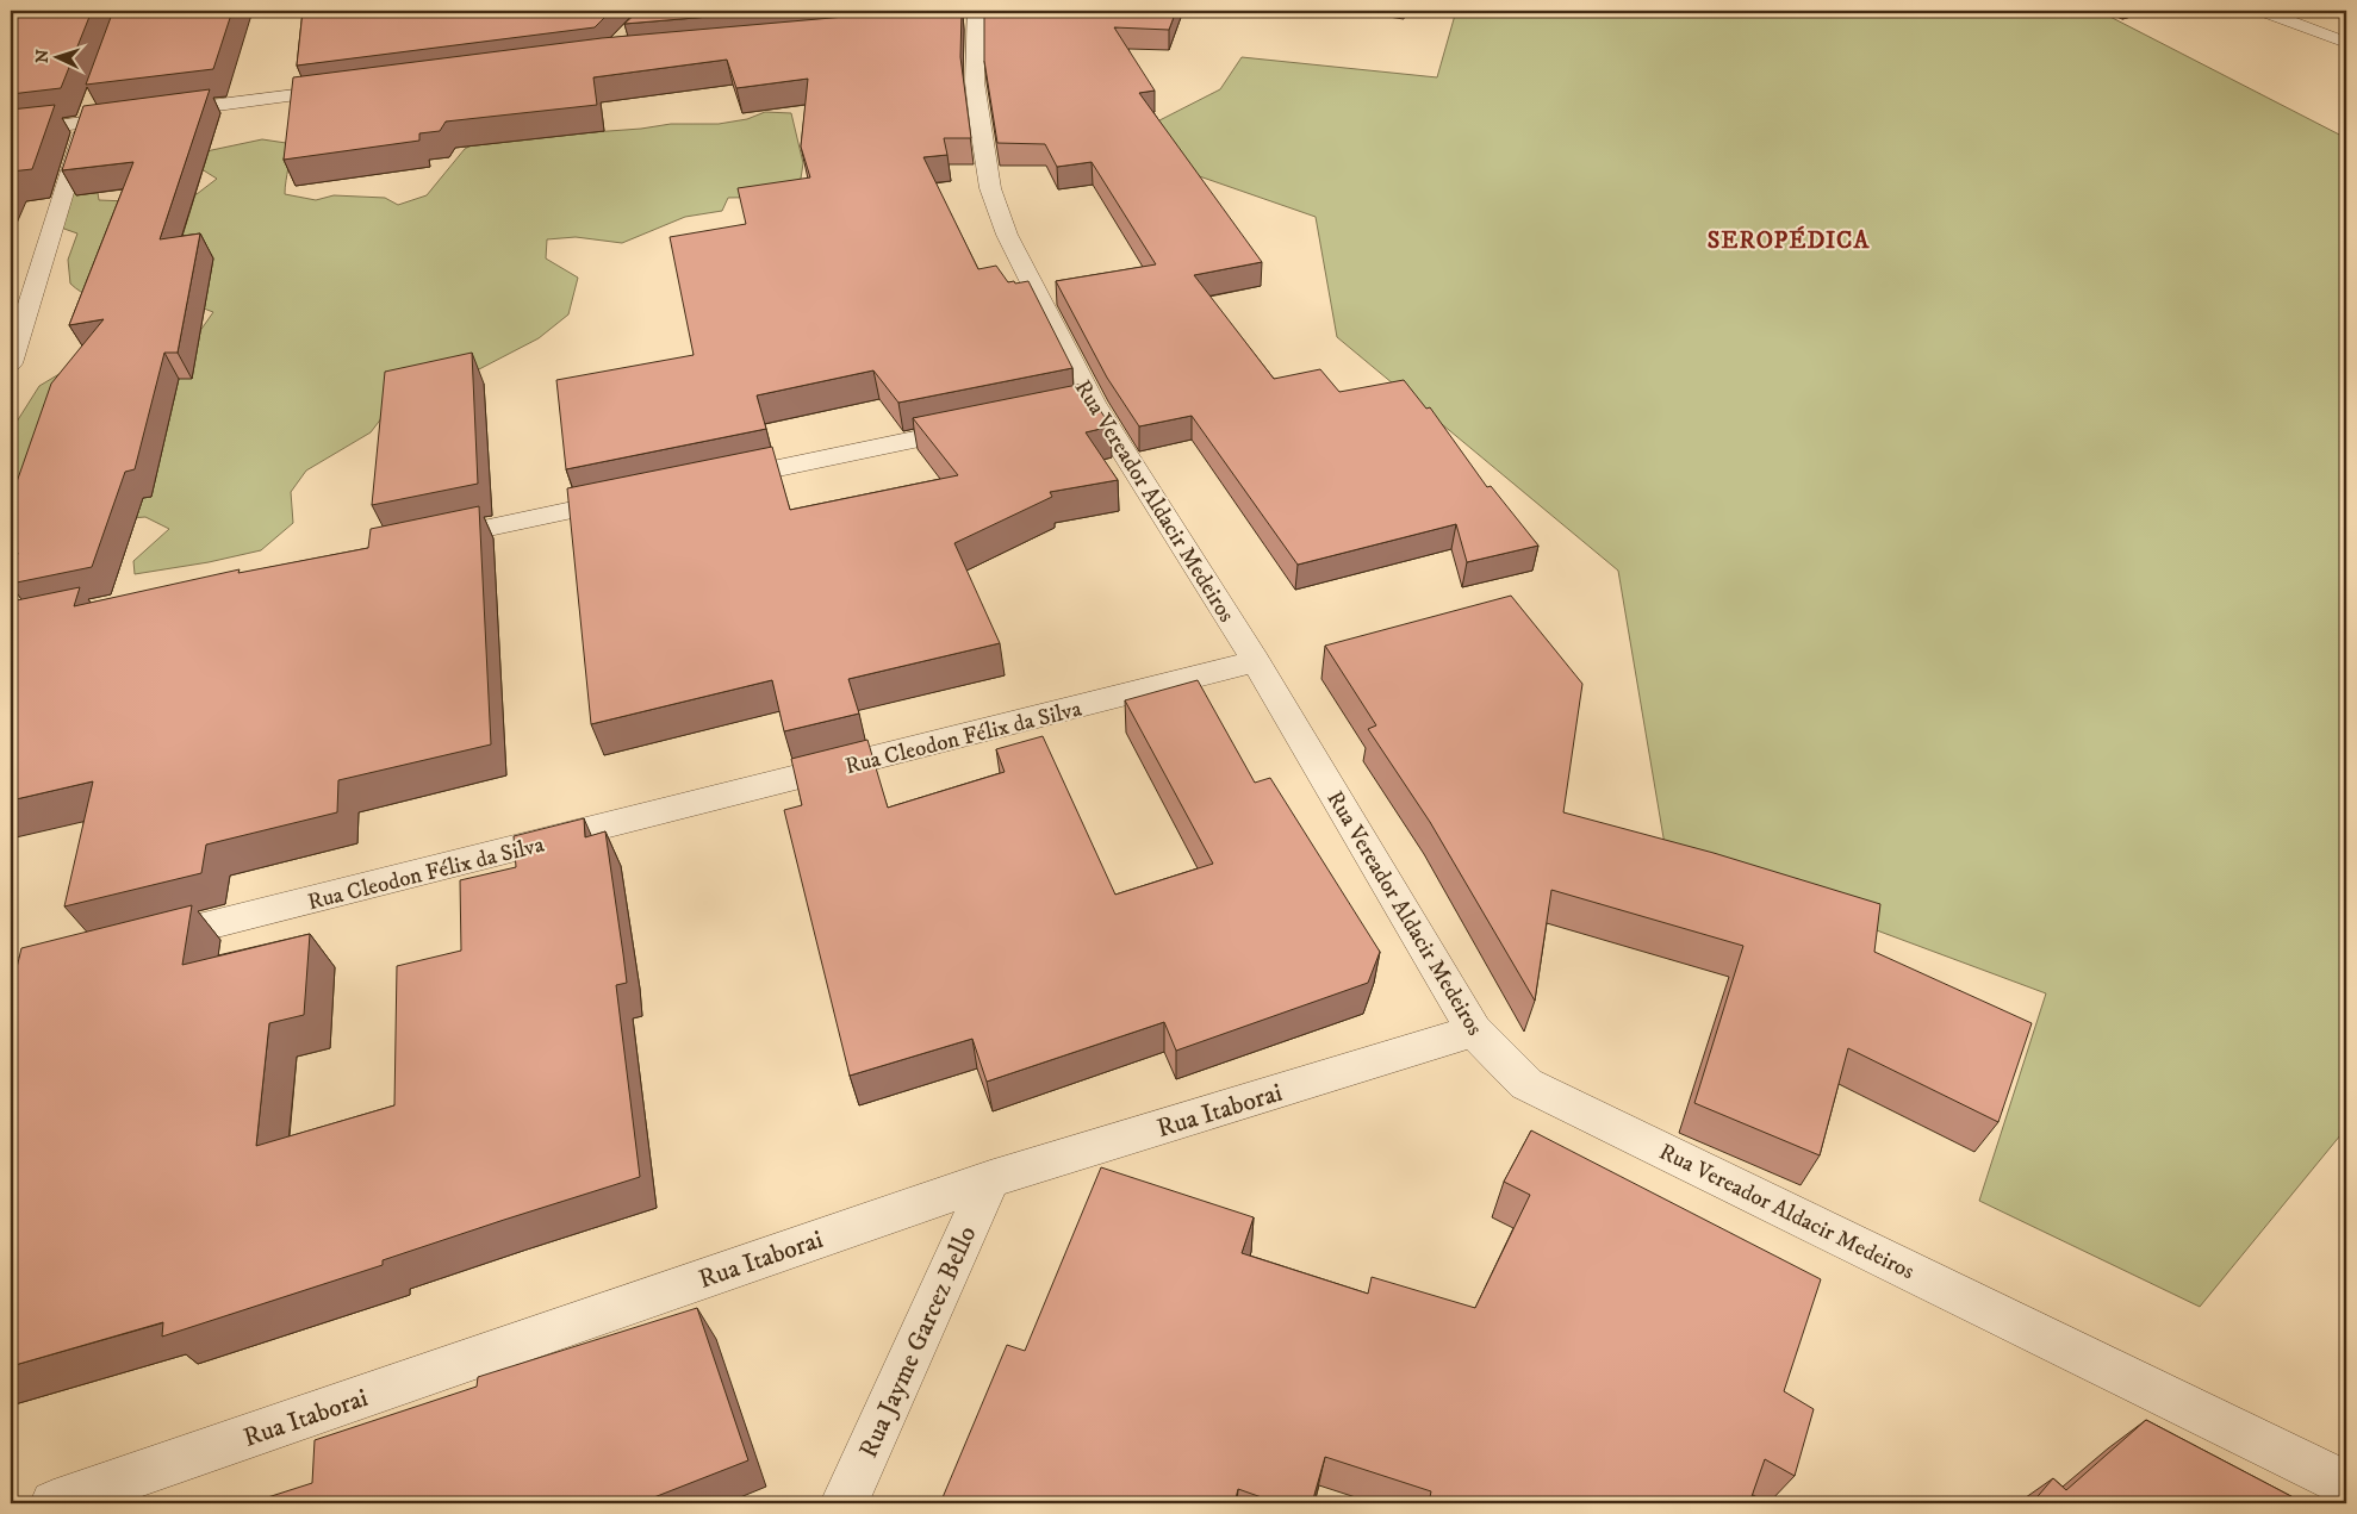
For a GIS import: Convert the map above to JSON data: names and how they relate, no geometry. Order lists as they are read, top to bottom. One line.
{"streets":{"street":["Rua Vereador Aldacir Medeiros","Rua Cleodon Félix da Silva","Rua Itaborai","Rua Jayme Garcez Bello"]},"crossings":[["Rua Vereador Aldacir Medeiros","Rua Cleodon Félix da Silva"],["Rua Vereador Aldacir Medeiros","Rua Itaborai"],["Rua Itaborai","Rua Jayme Garcez Bello"]],"districts":["SEROPÉDICA"],"north":"left"}
